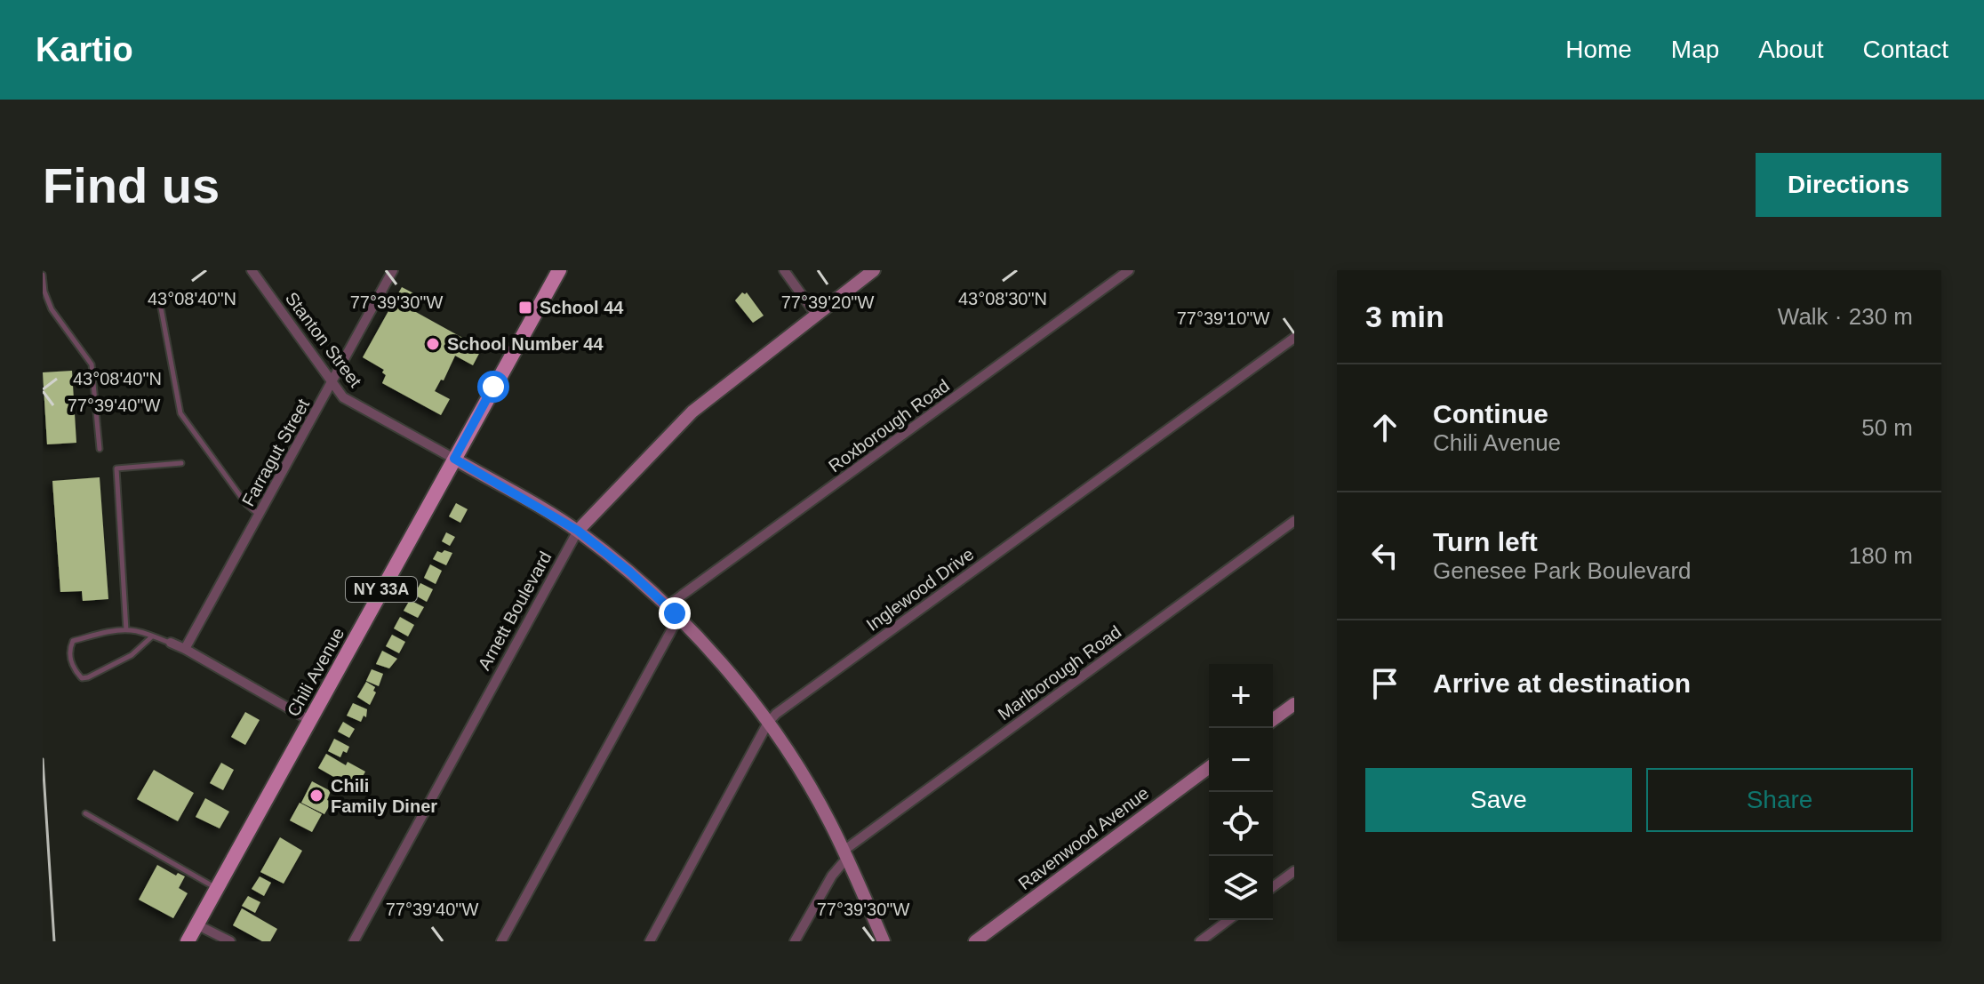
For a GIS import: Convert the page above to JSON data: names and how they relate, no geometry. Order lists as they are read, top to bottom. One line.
{"streets":{"main road":["NY 33A","Chili Avenue"],"street":["Stanton Street","Roxborough Road","Farragut Street","Inglewood Drive","Arnett Boulevard","Marlborough Road","Ravenwood Avenue"]},"crossings":[["Stanton Street","Farragut Street"],["Stanton Street","Chili Avenue"]],"places":{"transit":["School 44"],"other":["School Number 44","Chili Family Diner"]},"page":{"header":"Kartio","nav":["Home","Map","About","Contact"],"buttons":["Directions",["Save","Share"]],"title":"Find us","heading":["3 min","Walk · 230 m"],"list":[["Continue","Chili Avenue","50 m"],["Turn left","Genesee Park Boulevard","180 m"],"Arrive at destination"],"map_buttons":["+","−"]},"coordinates":["43°08'40\"N","43°08'30\"N","77°39'30\"W","77°39'20\"W","77°39'10\"W","77°39'40\"W"]}
